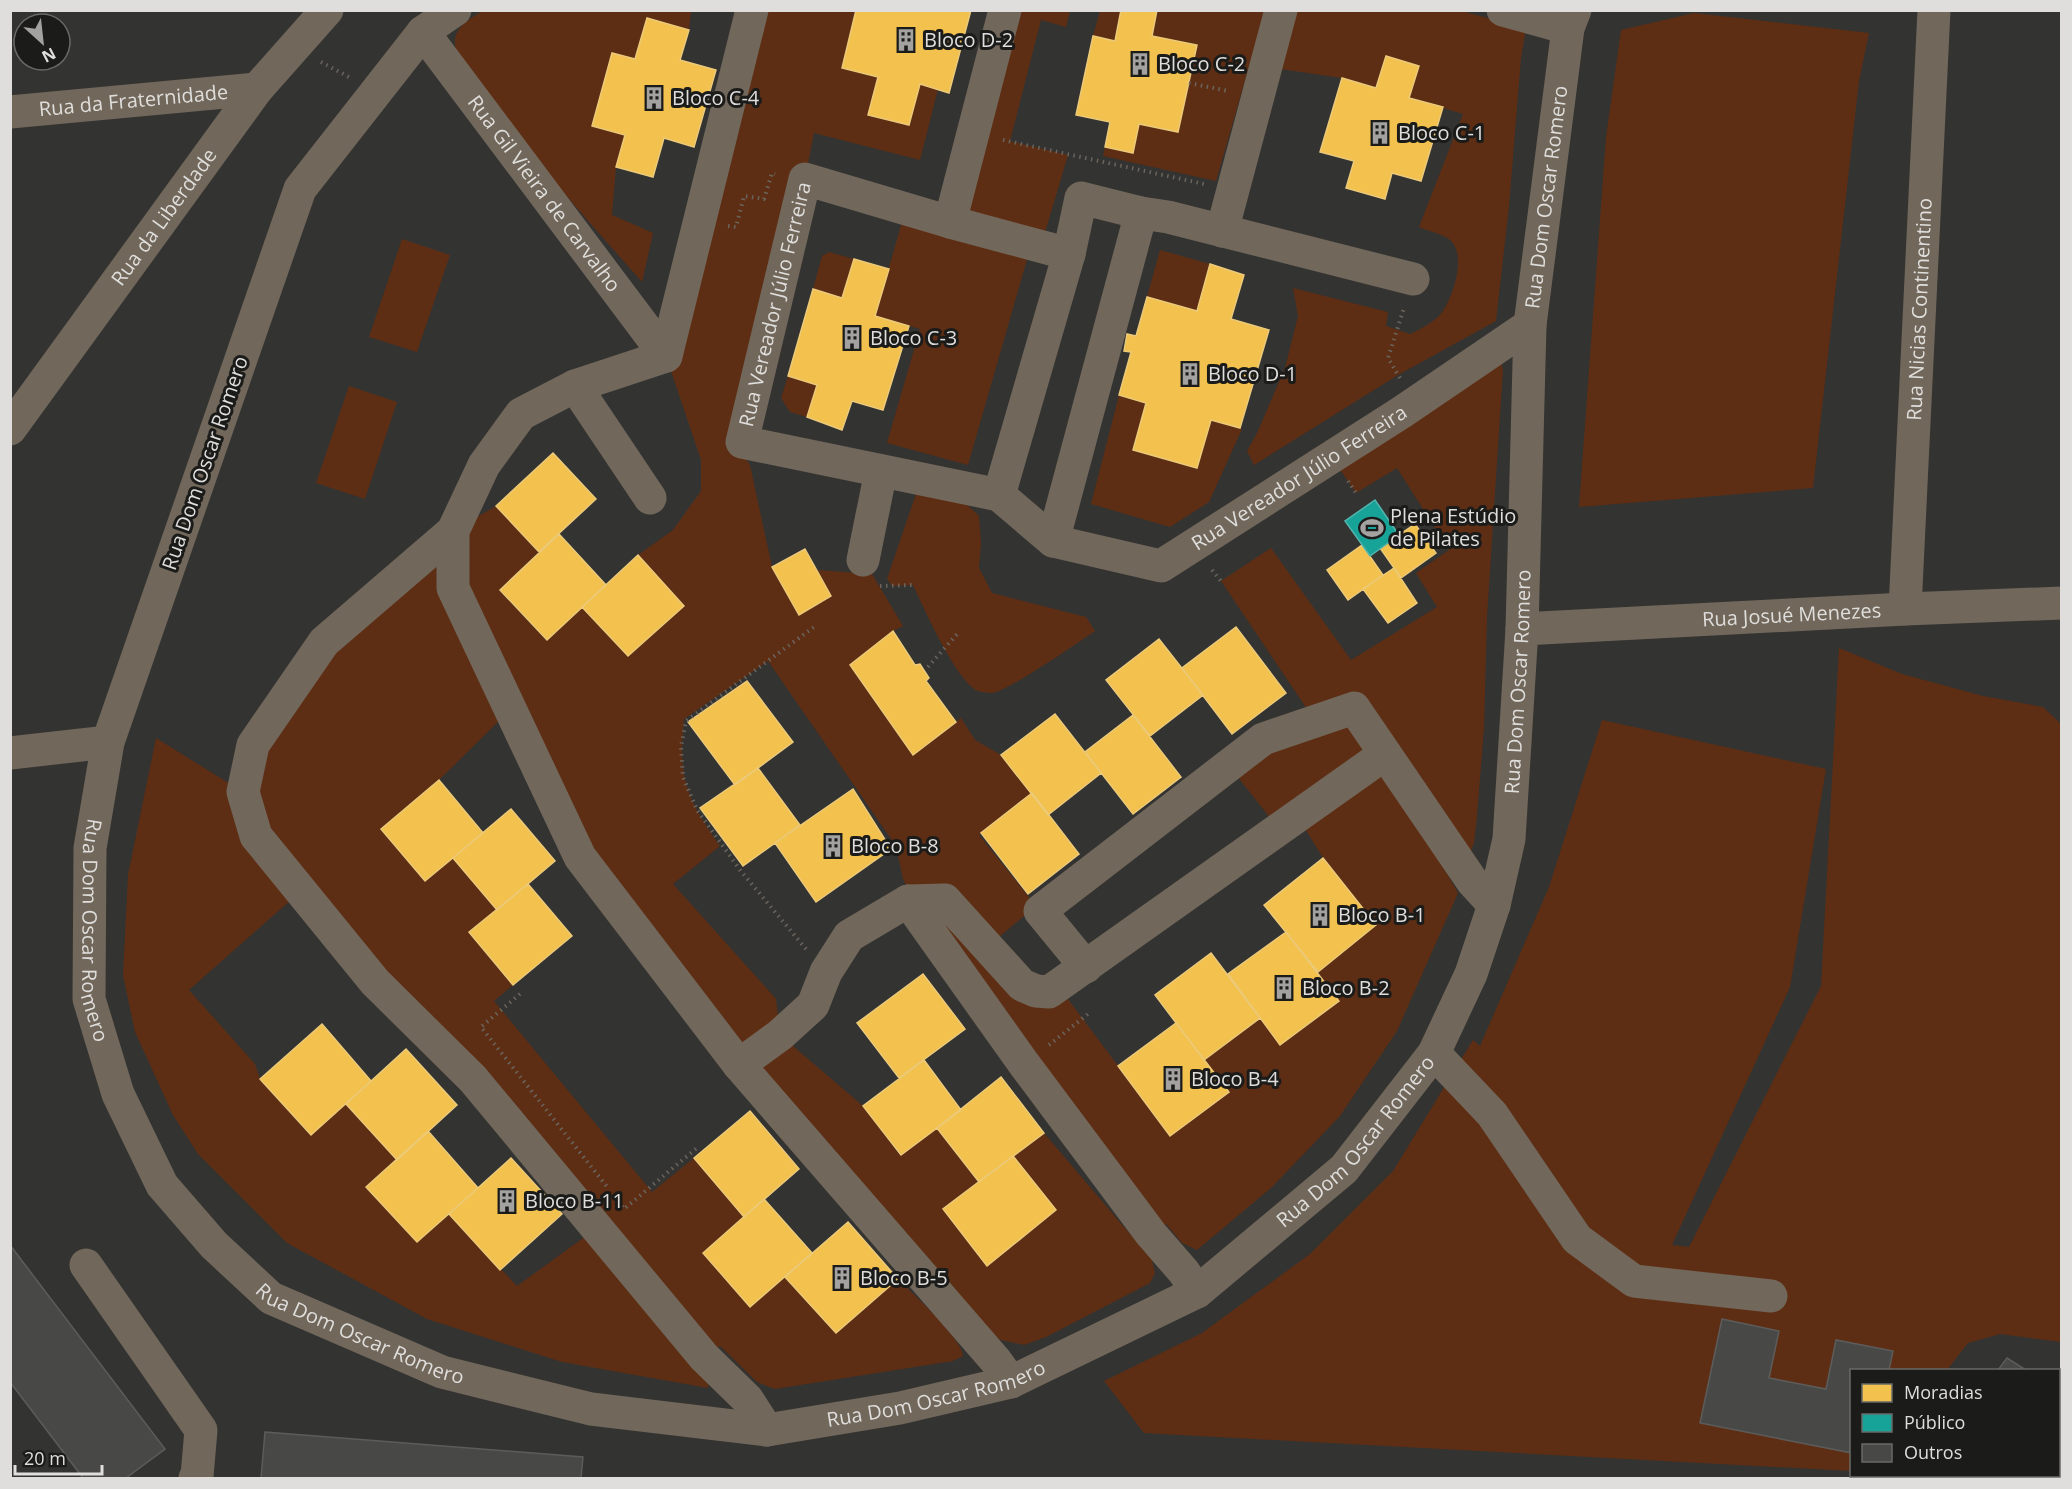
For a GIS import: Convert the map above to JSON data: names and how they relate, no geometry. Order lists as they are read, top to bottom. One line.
{"streets":{"street":["Rua da Fraternidade","Rua Gil Vieira de Carvalho","Rua Dom Oscar Romero","Rua da Liberdade","Rua Vereador Júlio Ferreira","Rua Nicias Continentino","Rua Josué Menezes"]},"crossings":[["Rua da Fraternidade","Rua da Liberdade"],["Rua Gil Vieira de Carvalho","Rua Dom Oscar Romero"],["Rua Dom Oscar Romero","Rua Vereador Júlio Ferreira"],["Rua Dom Oscar Romero","Rua Josué Menezes"],["Rua Nicias Continentino","Rua Josué Menezes"]],"places":{"building":["Bloco D-2","Bloco C-2","Bloco C-4","Bloco C-1","Bloco C-3","Bloco D-1","Bloco B-8","Bloco B-1","Bloco B-2","Bloco B-4","Bloco B-11","Bloco B-5"],"sports":["Plena Estúdio de Pilates"]},"legend":["Moradias","Público","Outros"],"scale_bar":"20 m","north":"bottom right"}
